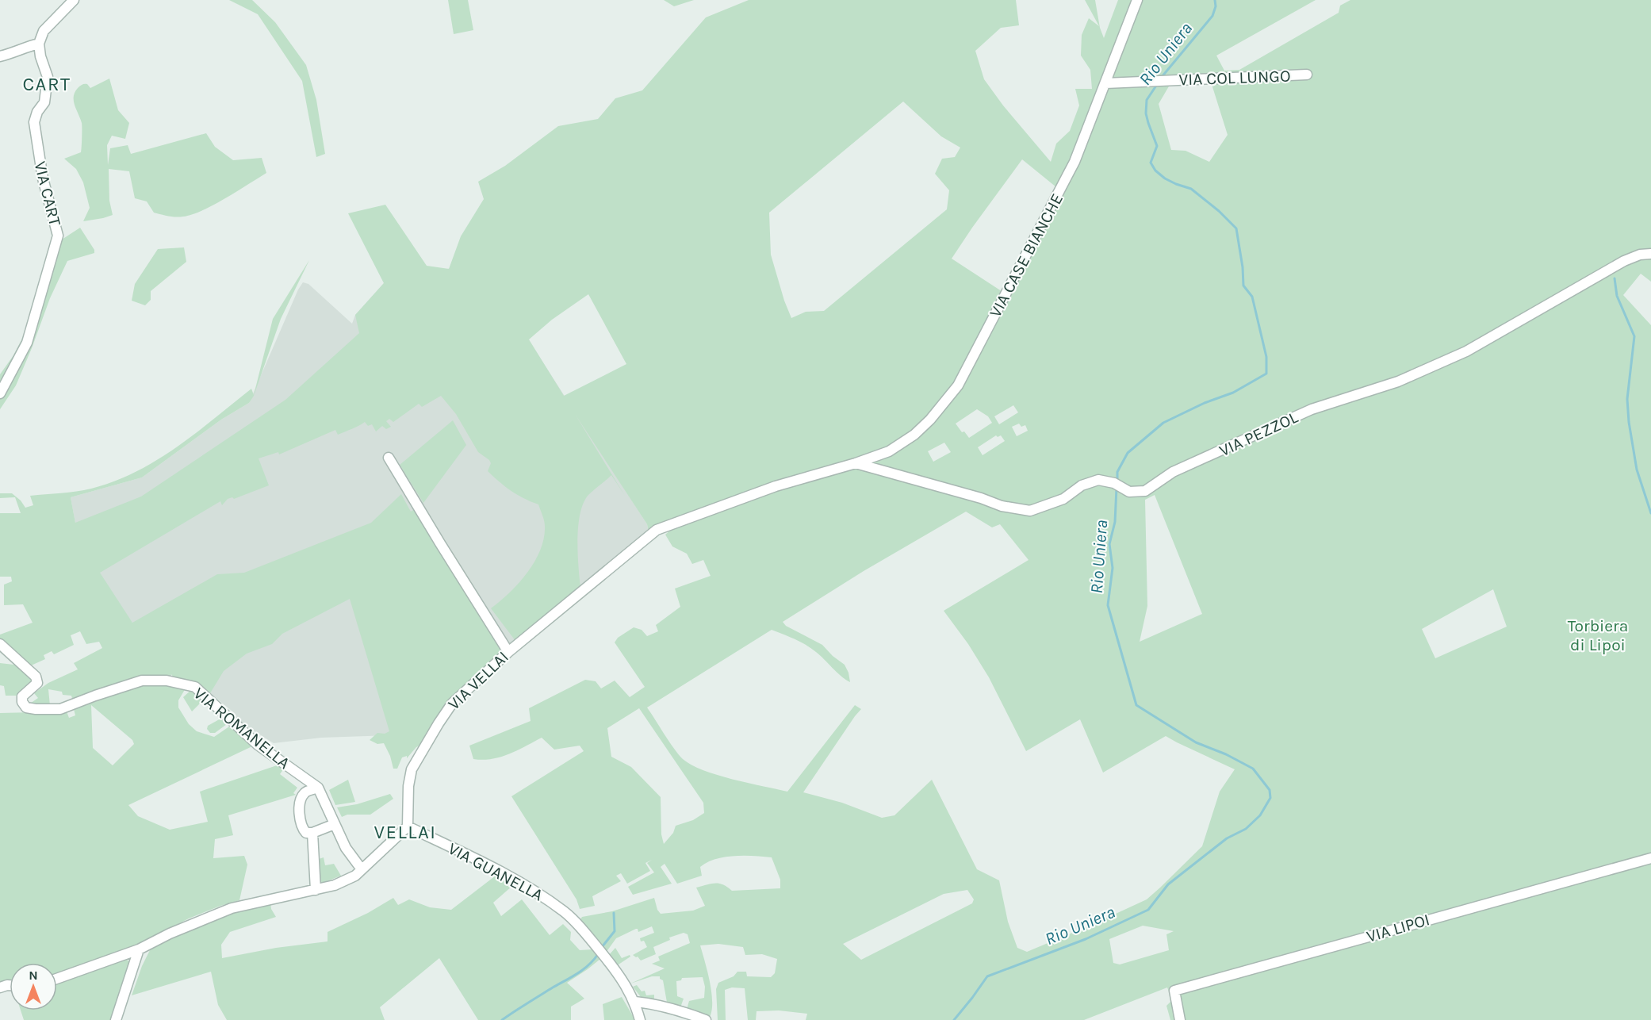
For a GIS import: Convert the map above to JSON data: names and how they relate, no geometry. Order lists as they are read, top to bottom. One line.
{"streets":{"street":["VIA COL LUNGO","VIA CART","VIA CASE BIANCHE","VIA PEZZOL","VIA VELLAI","VIA ROMANELLA","VIA GUANELLA","VIA LIPOI"]},"crossings":[["VIA COL LUNGO","VIA CASE BIANCHE"],["VIA CASE BIANCHE","VIA PEZZOL"],["VIA CASE BIANCHE","VIA VELLAI"],["VIA PEZZOL","VIA VELLAI"],["VIA VELLAI","VIA GUANELLA"]],"districts":["CART","VELLAI"],"water":["Rio Uniera"],"parks":["Torbiera di Lipoi"],"north":"top"}
